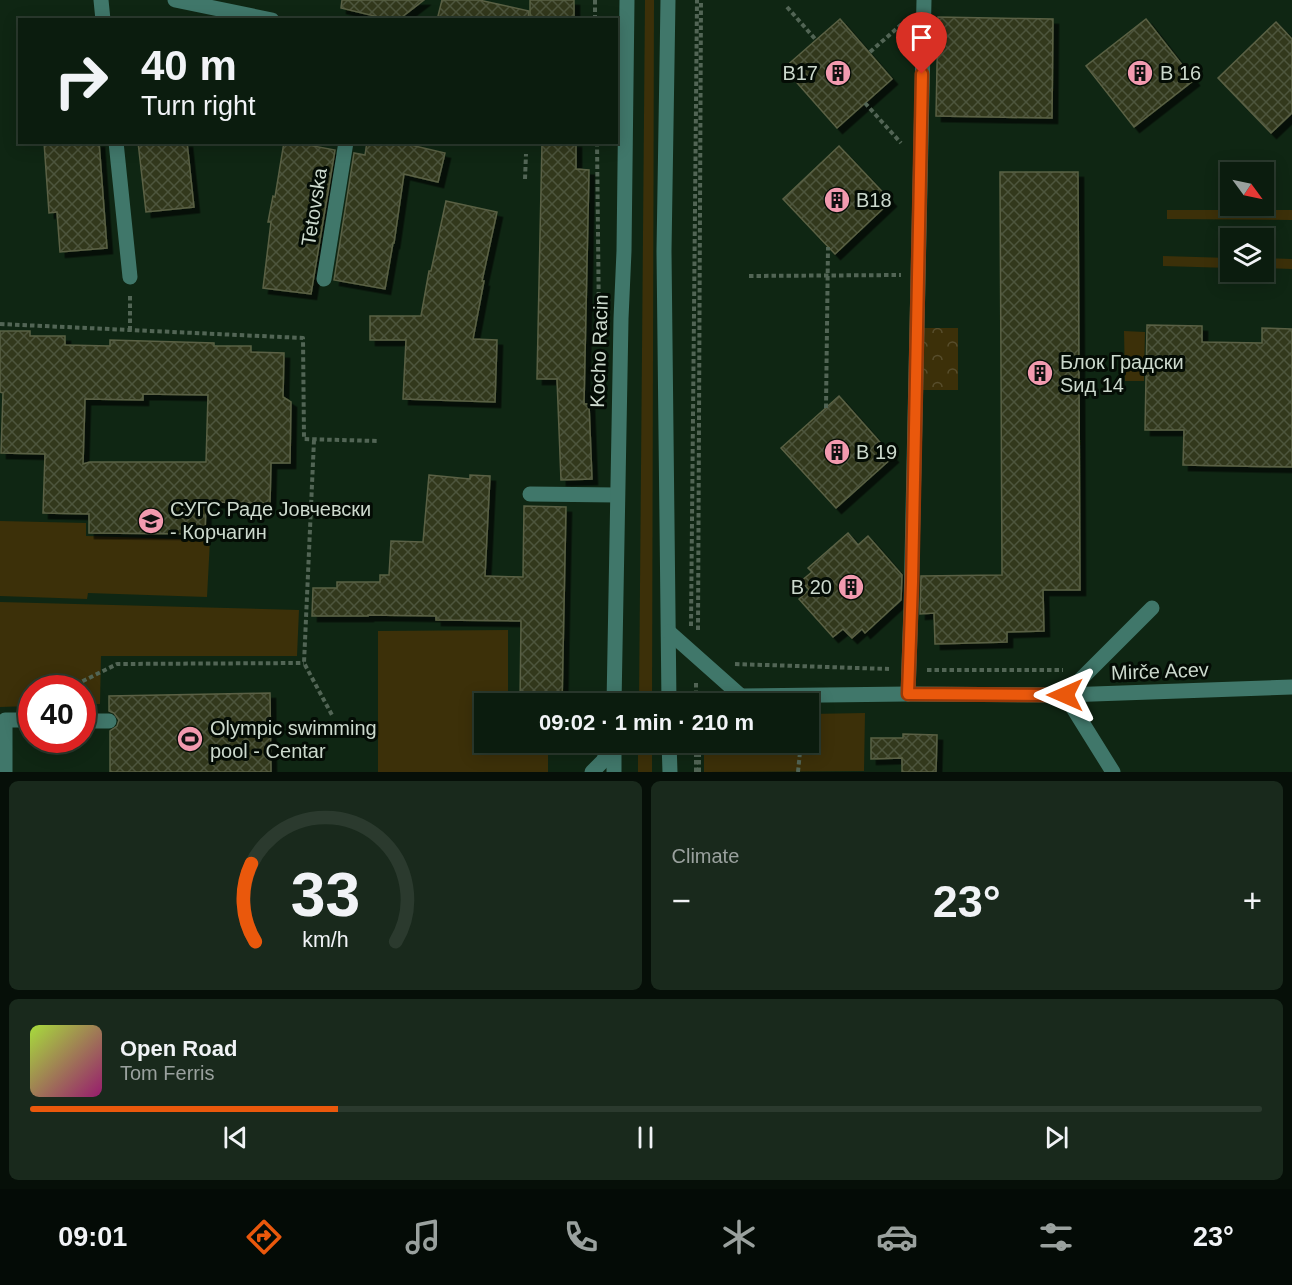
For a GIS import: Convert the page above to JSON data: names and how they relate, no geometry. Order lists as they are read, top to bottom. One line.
{"streets":{"street":["Tetovska","Kocho Racin","Mirče Acev"]},"places":{"building":["B17","B 16","B18","Блок Градски Sид 14","B 19","B 20"],"school or university":["СУГС Раде Јовчевски - Корчагин"],"sports":["Olympic swimming pool - Centar"]},"north":"bottom right","page":{"turn":["40 m","Turn right"],"limit":"40","trip":"09:02 · 1 min · 210 m","tile":"Climate","heat":["−","23°","+"],"song":["Open Road","Tom Ferris"],"tabs":["09:01","23°"],"gauge":["33","km/h"]}}
